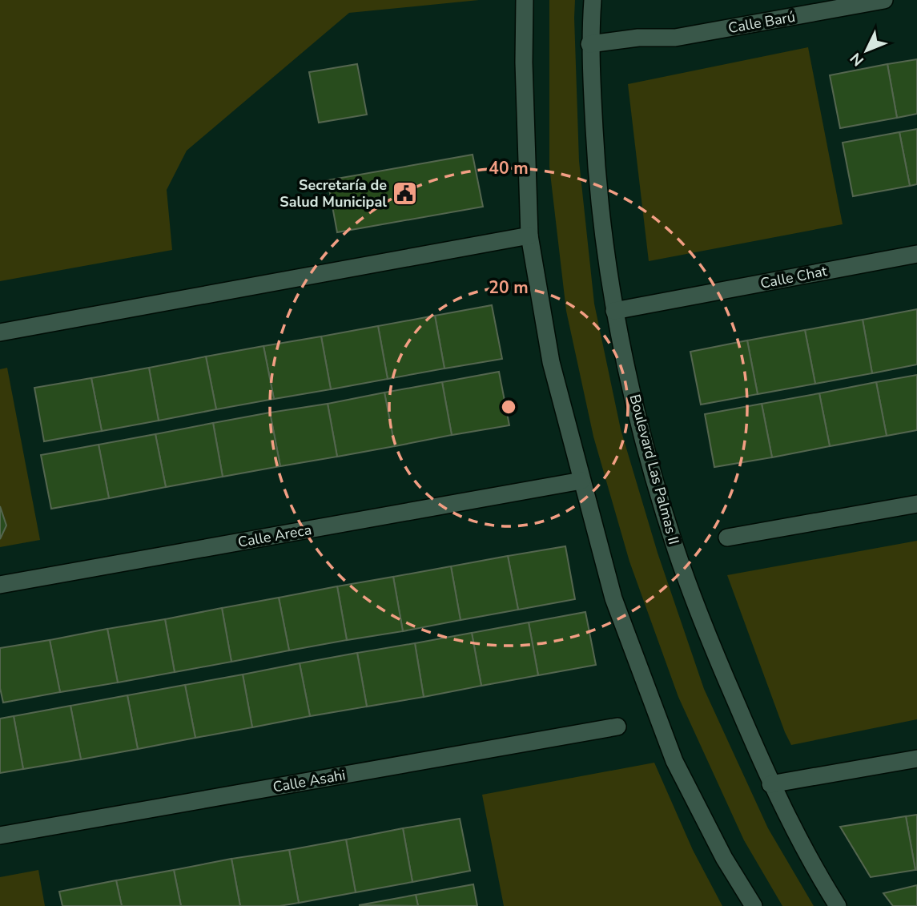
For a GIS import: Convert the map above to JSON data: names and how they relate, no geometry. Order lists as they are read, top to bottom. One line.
{"streets":{"street":["Calle Barú","Calle Chat","Boulevard Las Palmas II","Calle Areca","Calle Asahi"]},"crossings":[["Calle Barú","Boulevard Las Palmas II"],["Calle Chat","Boulevard Las Palmas II"]],"places":{"public building":["Secretaría de Salud Municipal"]},"north":"bottom left","rings":["40 m","20 m"]}
